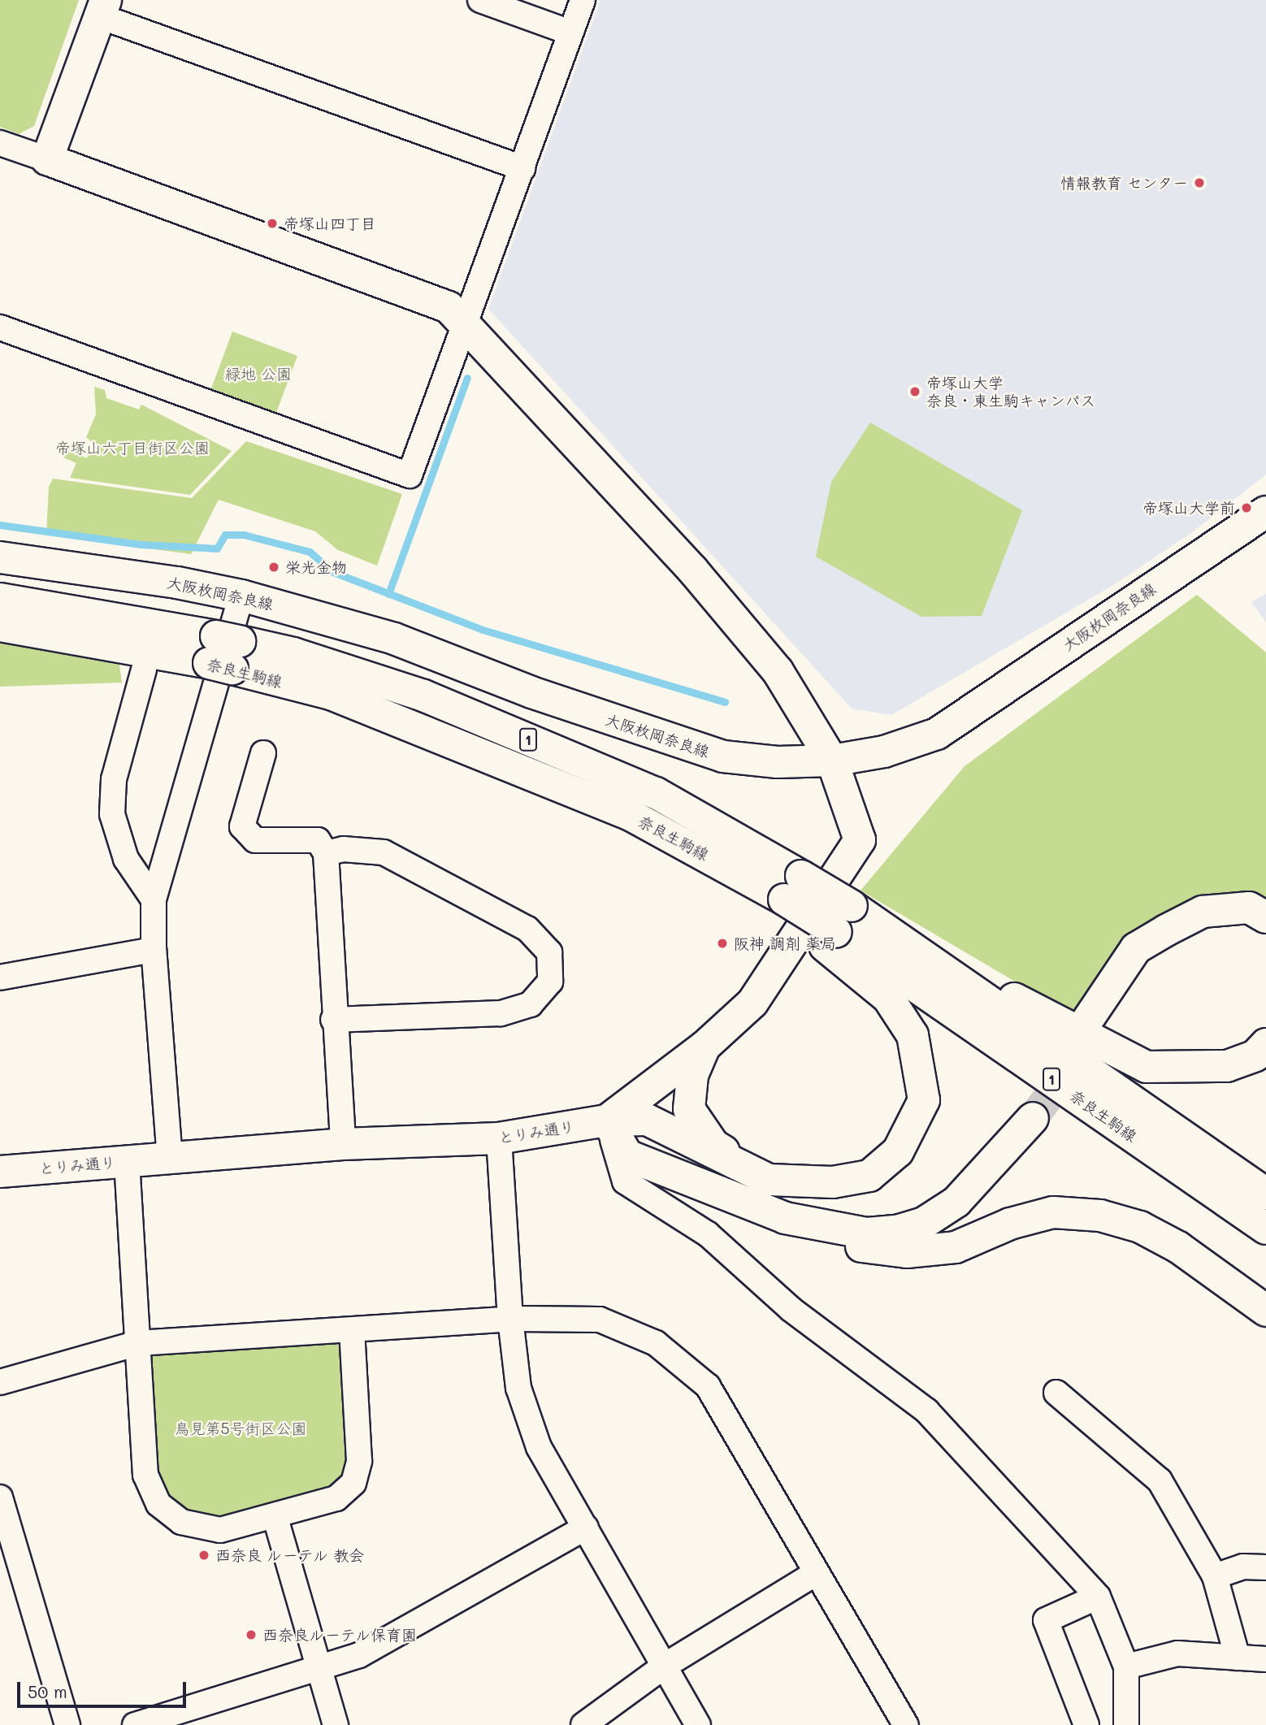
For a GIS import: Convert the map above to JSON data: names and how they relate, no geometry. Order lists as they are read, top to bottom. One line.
{"streets":{"main road":["大阪枚岡奈良線","奈良生駒線","1","とりみ通り"]},"crossings":[["大阪枚岡奈良線","とりみ通り"]],"parks":["緑地 公園","帝塚山六丁目街区公園","鳥見第5号街区公園"],"places":["情報教育 センター","帝塚山四丁目","帝塚山大学 奈良・東生駒キャンパス","帝塚山大学前","栄光金物","阪神 調剤 薬局","西奈良 ルーテル 教会","西奈良ルーテル保育園"],"scale_bar":"50 m"}
